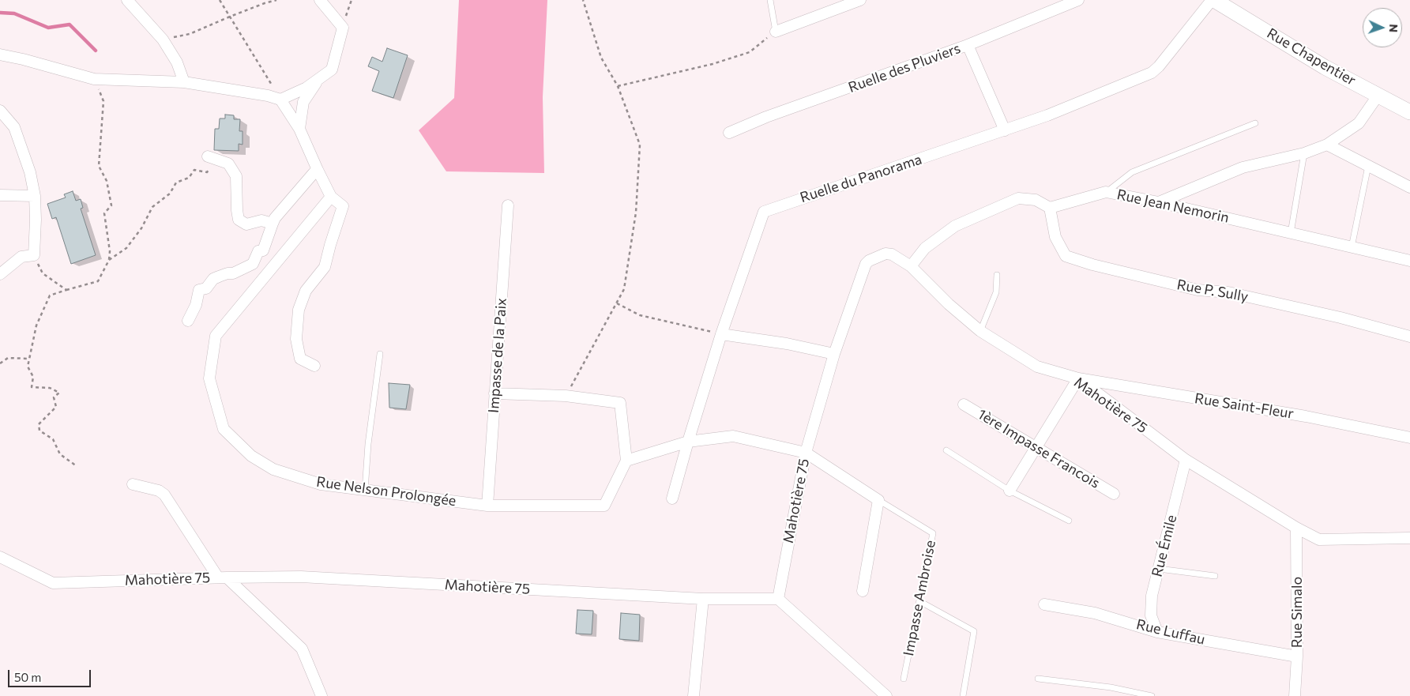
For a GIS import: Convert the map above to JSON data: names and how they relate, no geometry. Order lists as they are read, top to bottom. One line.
{"streets":{"street":["Rue Chapentier","Ruelle des Pluviers","Ruelle du Panorama","Rue Jean Nemorin","Rue P. Sully","Impasse de la Paix","Mahotière 75","Rue Saint-Fleur","1ère Impasse Francois","Rue Nelson Prolongée","Rue Émile","Rue Simalo","Rue Luffau"],"lane":["Impasse Ambroise"]},"crossings":[["Rue Chapentier","Ruelle du Panorama"],["Rue Jean Nemorin","Rue P. Sully"],["Impasse de la Paix","Rue Nelson Prolongée"],["Mahotière 75","Rue Saint-Fleur"],["Mahotière 75","Rue Émile"],["Mahotière 75","Rue Simalo"],["Rue Émile","Rue Luffau"],["Rue Simalo","Rue Luffau"]],"scale_bar":"50 m","north":"right"}
